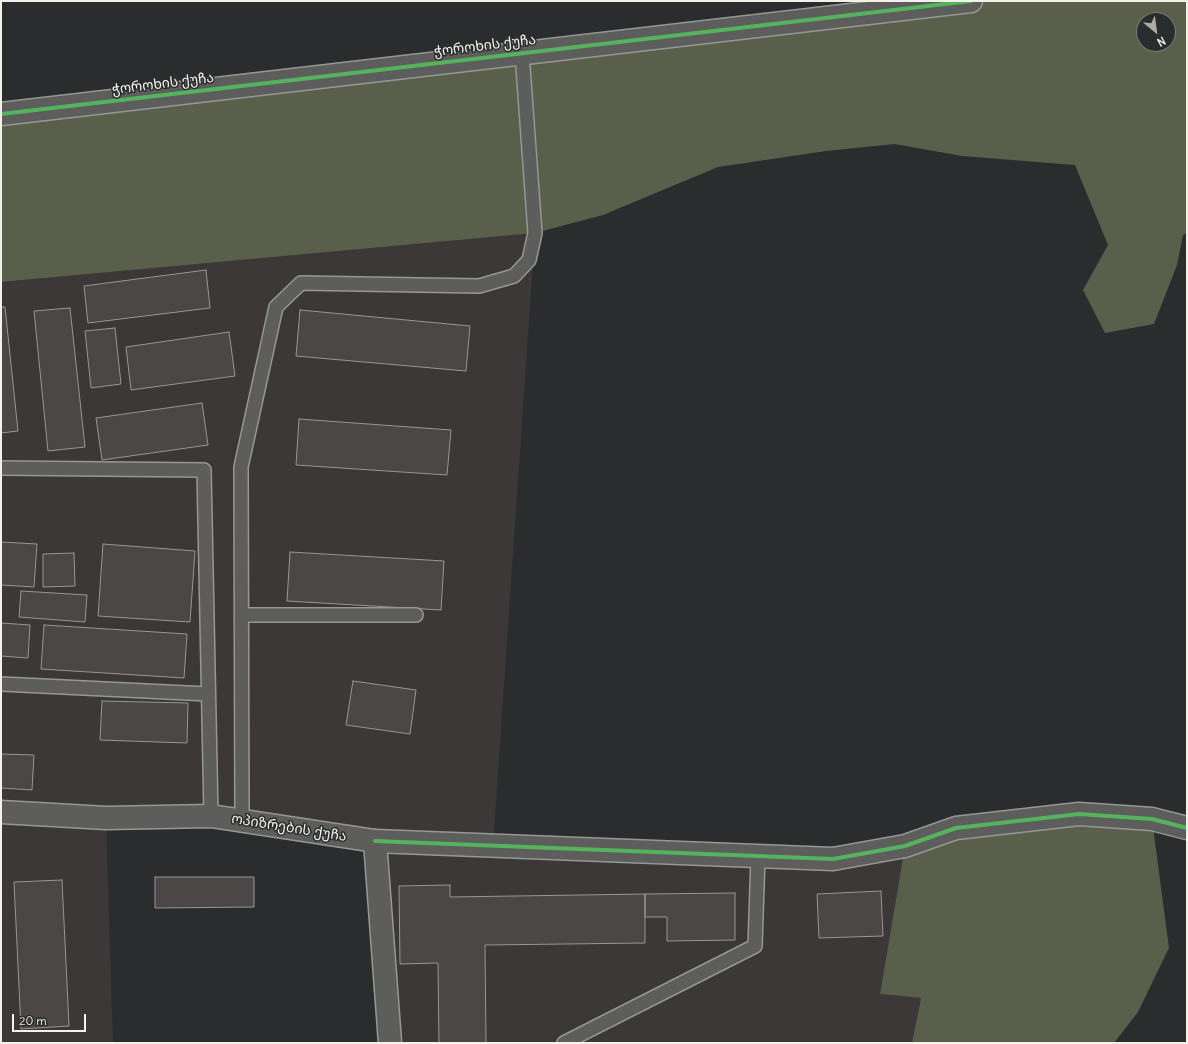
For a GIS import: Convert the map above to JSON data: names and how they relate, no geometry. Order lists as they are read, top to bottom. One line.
{"streets":{"street":["ჭოროხის ქუჩა","ოპიზრების ქუჩა"]},"scale_bar":"20 m","north":"bottom right"}
